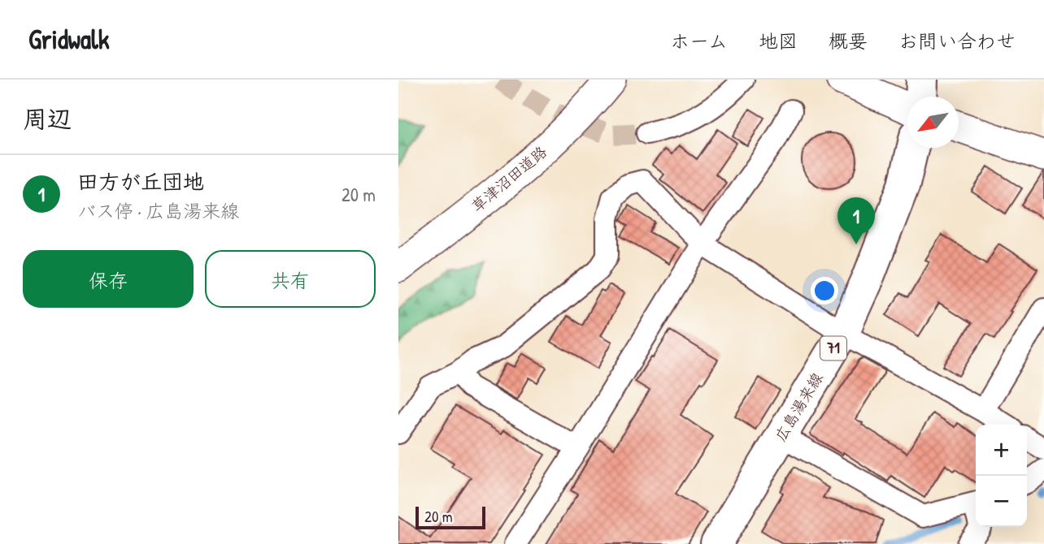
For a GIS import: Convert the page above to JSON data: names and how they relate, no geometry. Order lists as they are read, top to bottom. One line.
{"streets":{"main road":["71","広島湯来線"],"street":["草津沼田道路"]},"scale_bar":"20 m","north":"bottom left","page":{"header":"Gridwalk","nav":["ホーム","地図","概要","お問い合わせ"],"heading":"周辺","list":[{"mark":"1","name":"田方が丘団地","note":"バス停 · 広島湯来線","value":"20 m"}],"pins":"1","buttons":["保存","共有"],"map_buttons":["+","−"],"scale":"20 m"}}
